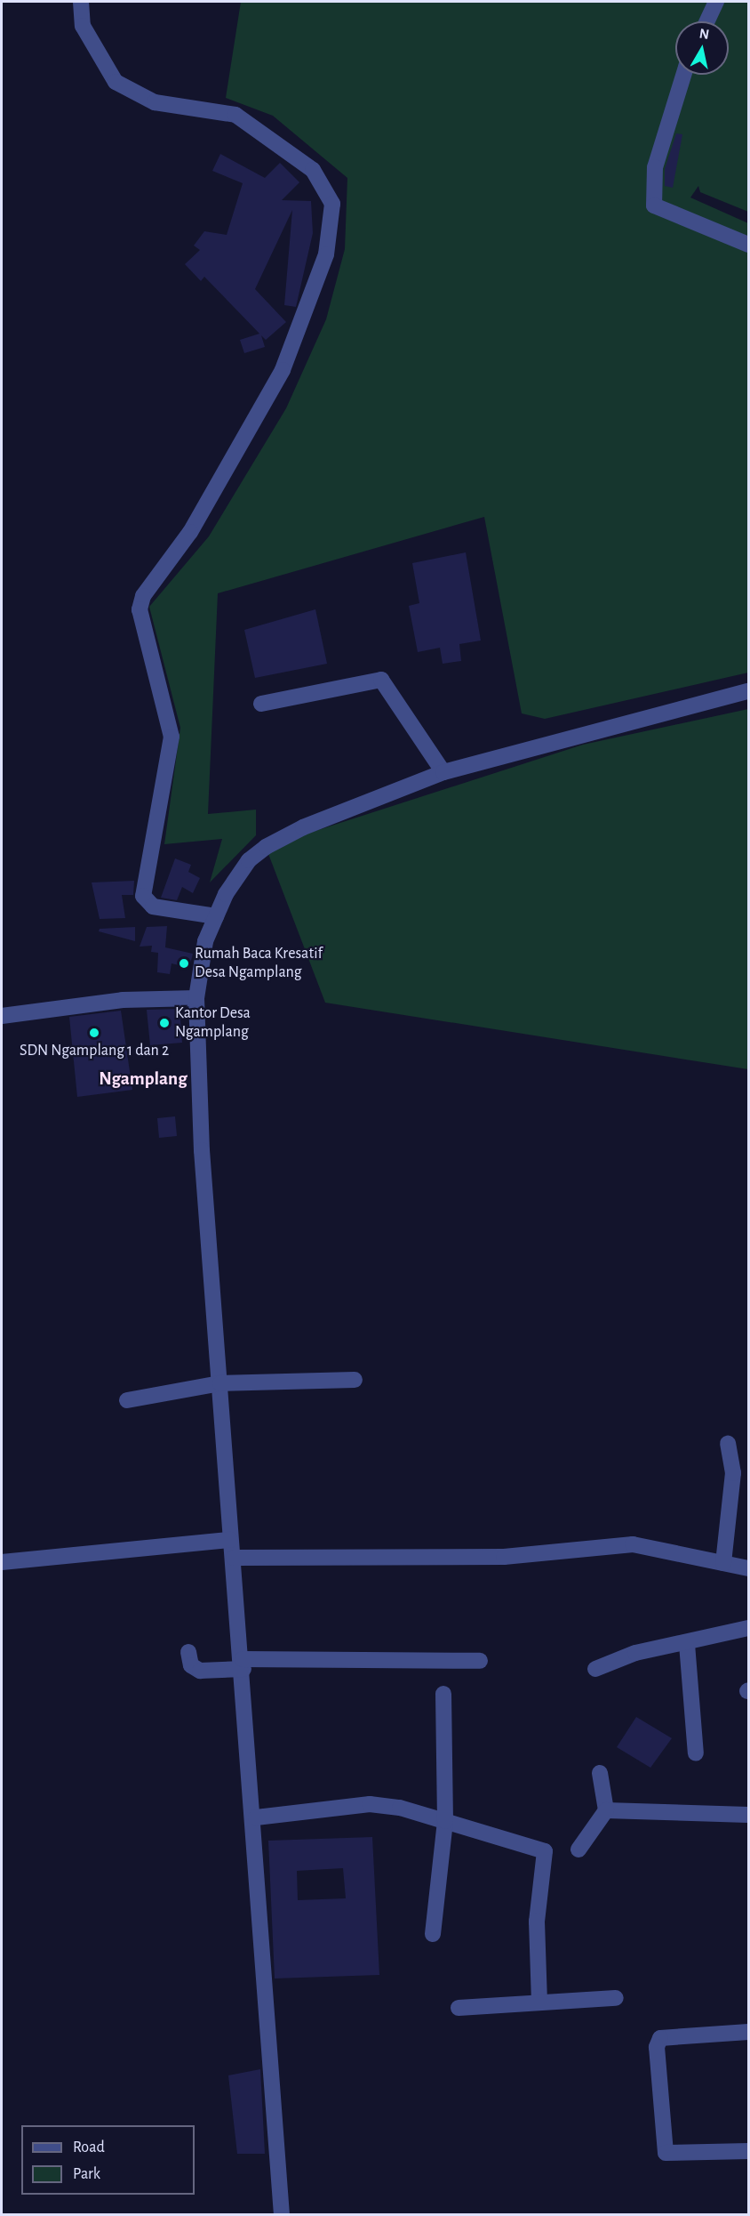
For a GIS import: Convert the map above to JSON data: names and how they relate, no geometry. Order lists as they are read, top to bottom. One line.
{"districts":["Ngamplang"],"places":["Rumah Baca Kresatif Desa Ngamplang","Kantor Desa Ngamplang","SDN Ngamplang 1 dan 2"],"legend":["Road","Park"],"north":"top"}
